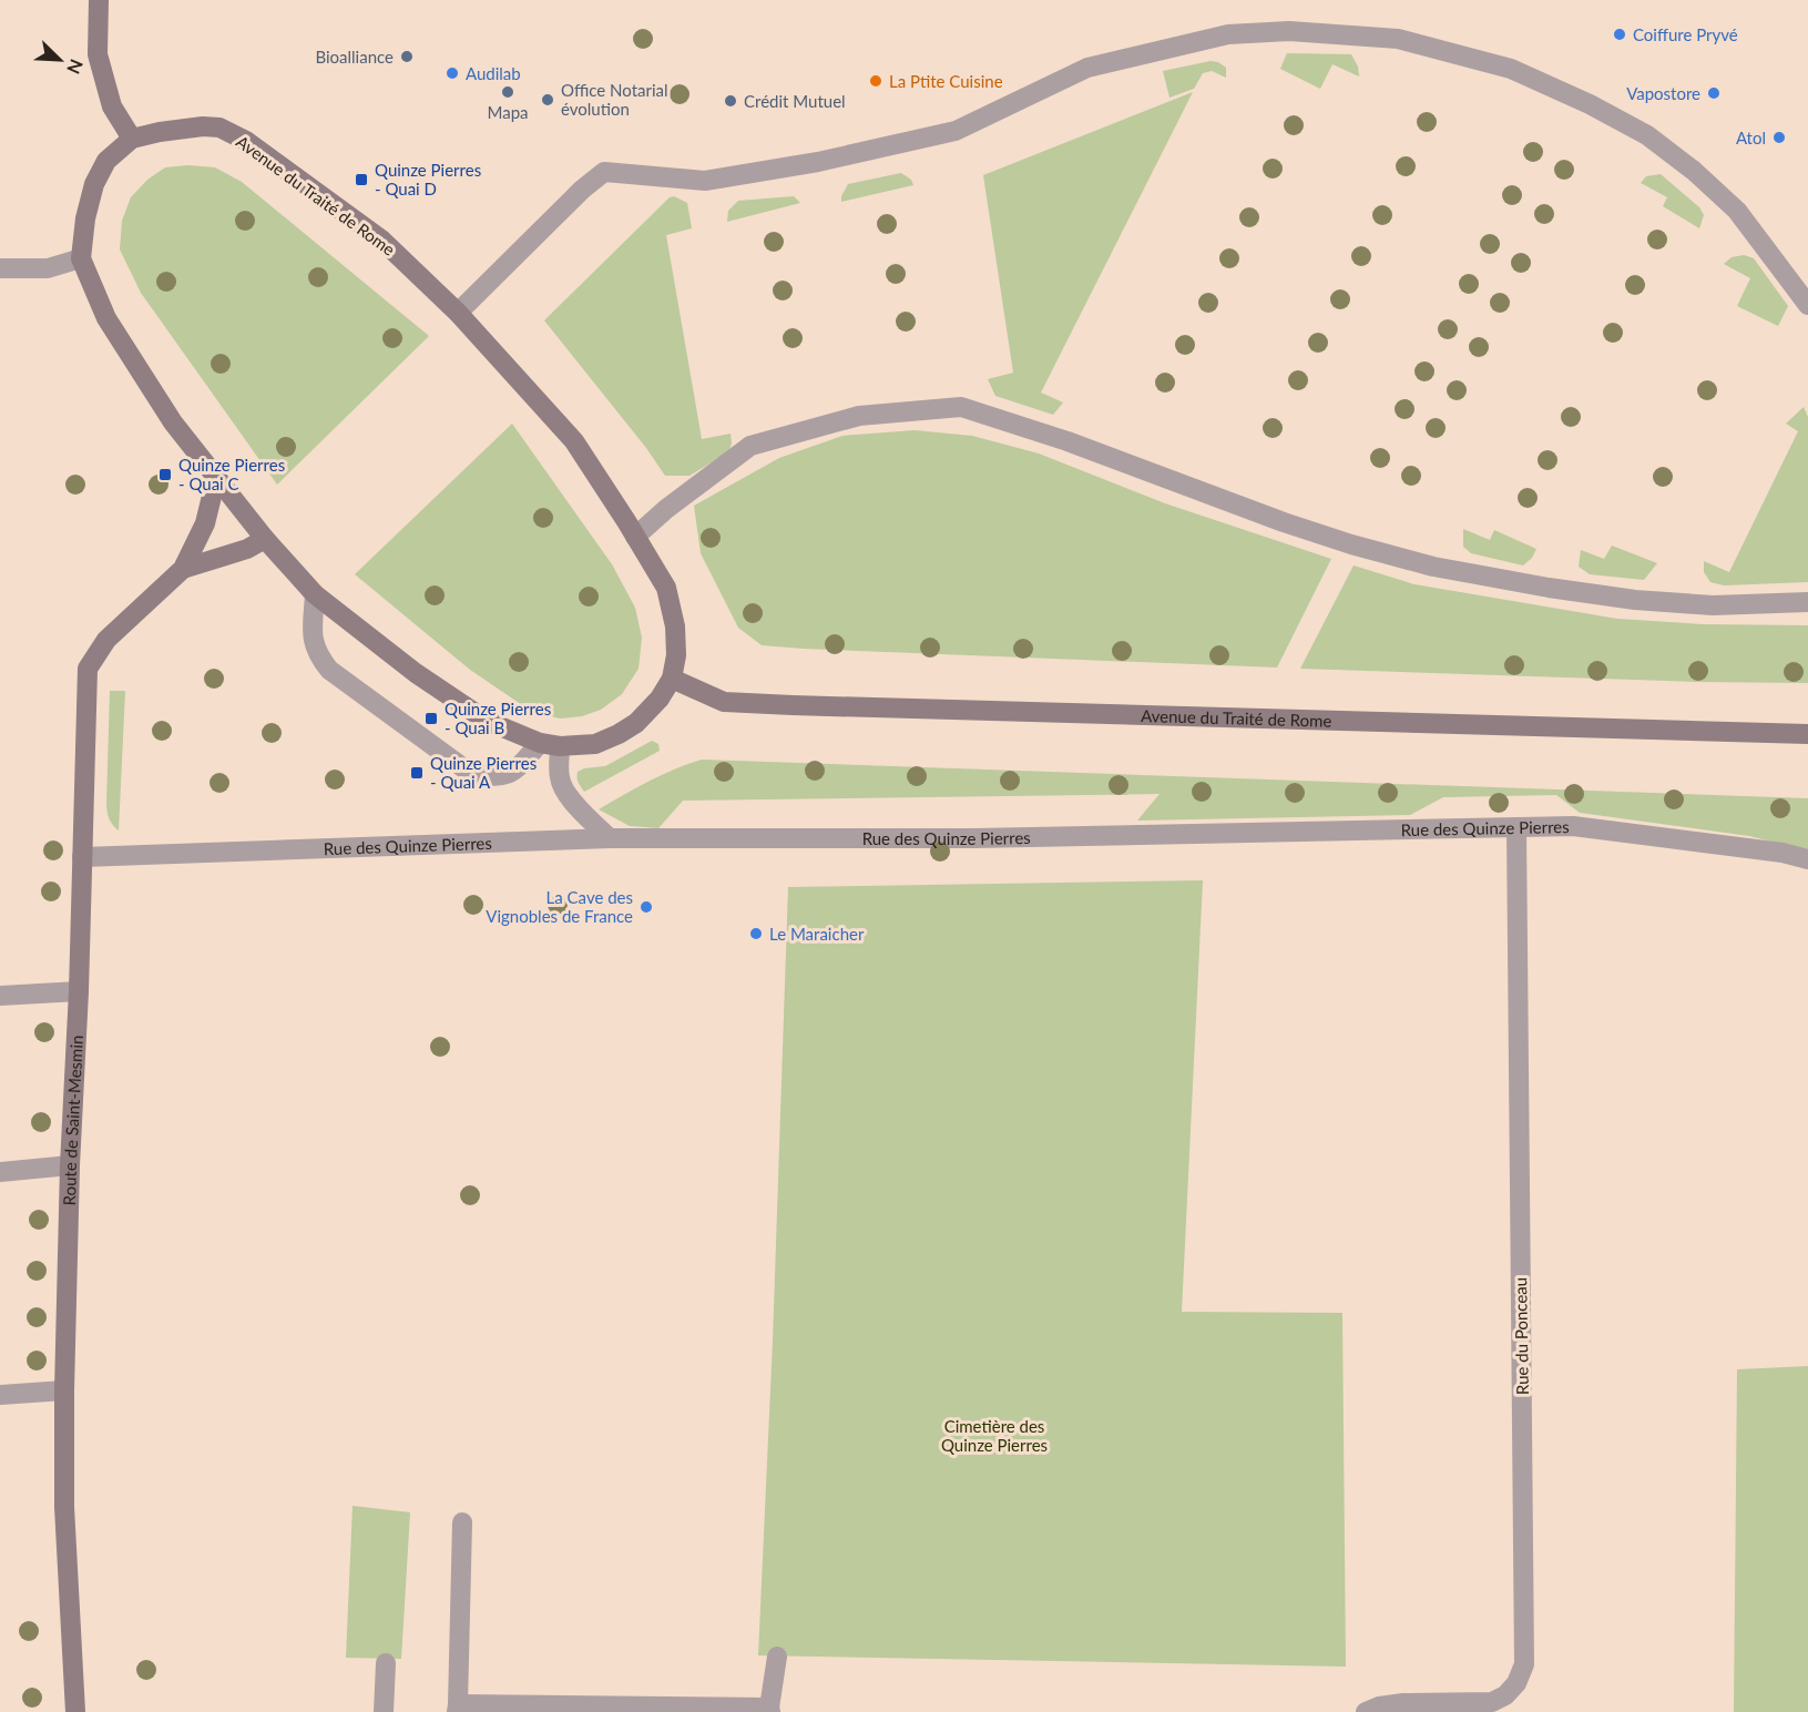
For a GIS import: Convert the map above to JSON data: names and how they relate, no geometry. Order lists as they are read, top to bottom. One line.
{"streets":{"main road":["Avenue du Traité de Rome","Route de Saint-Mesmin"],"street":["Rue des Quinze Pierres","Rue du Ponceau"]},"crossings":[["Avenue du Traité de Rome","Route de Saint-Mesmin"],["Rue des Quinze Pierres","Route de Saint-Mesmin"],["Rue des Quinze Pierres","Rue du Ponceau"]],"parks":["Cimetière des Quinze Pierres"],"places":{"other":["Coiffure Pryvé","Bioalliance","Audilab","La Ptite Cuisine","Mapa","Vapostore","Office Notarial évolution","Crédit Mutuel","Atol","La Cave des Vignobles de France","Le Maraicher"],"transit":["Quinze Pierres - Quai D","Quinze Pierres - Quai C","Quinze Pierres - Quai B","Quinze Pierres - Quai A"]},"north":"bottom right"}
